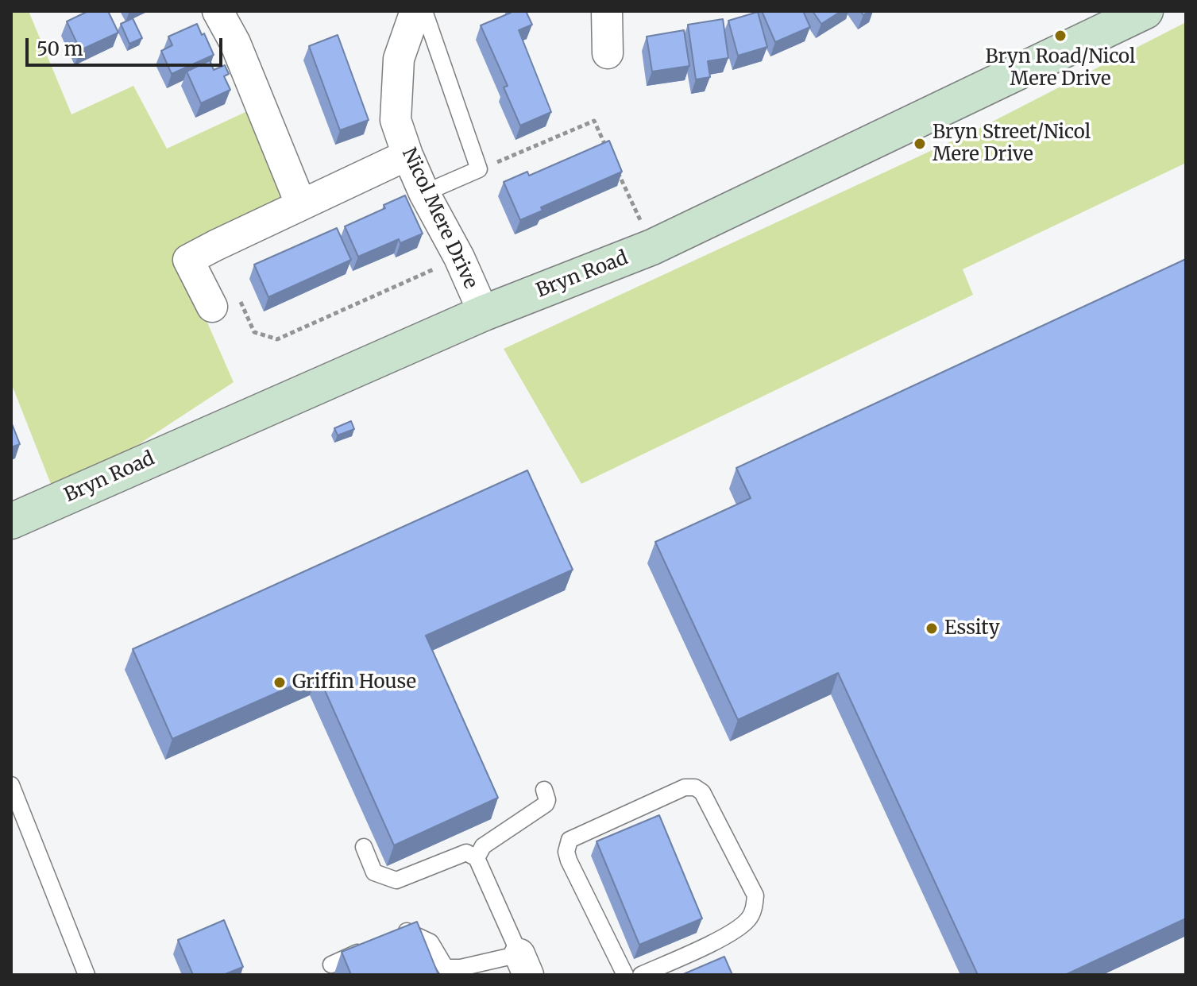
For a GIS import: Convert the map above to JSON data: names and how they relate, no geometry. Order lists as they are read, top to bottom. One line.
{"streets":{"main road":["Bryn Road"],"street":["Nicol Mere Drive"]},"crossings":[["Nicol Mere Drive","Bryn Road"]],"places":["Bryn Road/Nicol Mere Drive","Bryn Street/Nicol Mere Drive","Essity","Griffin House"],"scale_bar":"50 m"}
